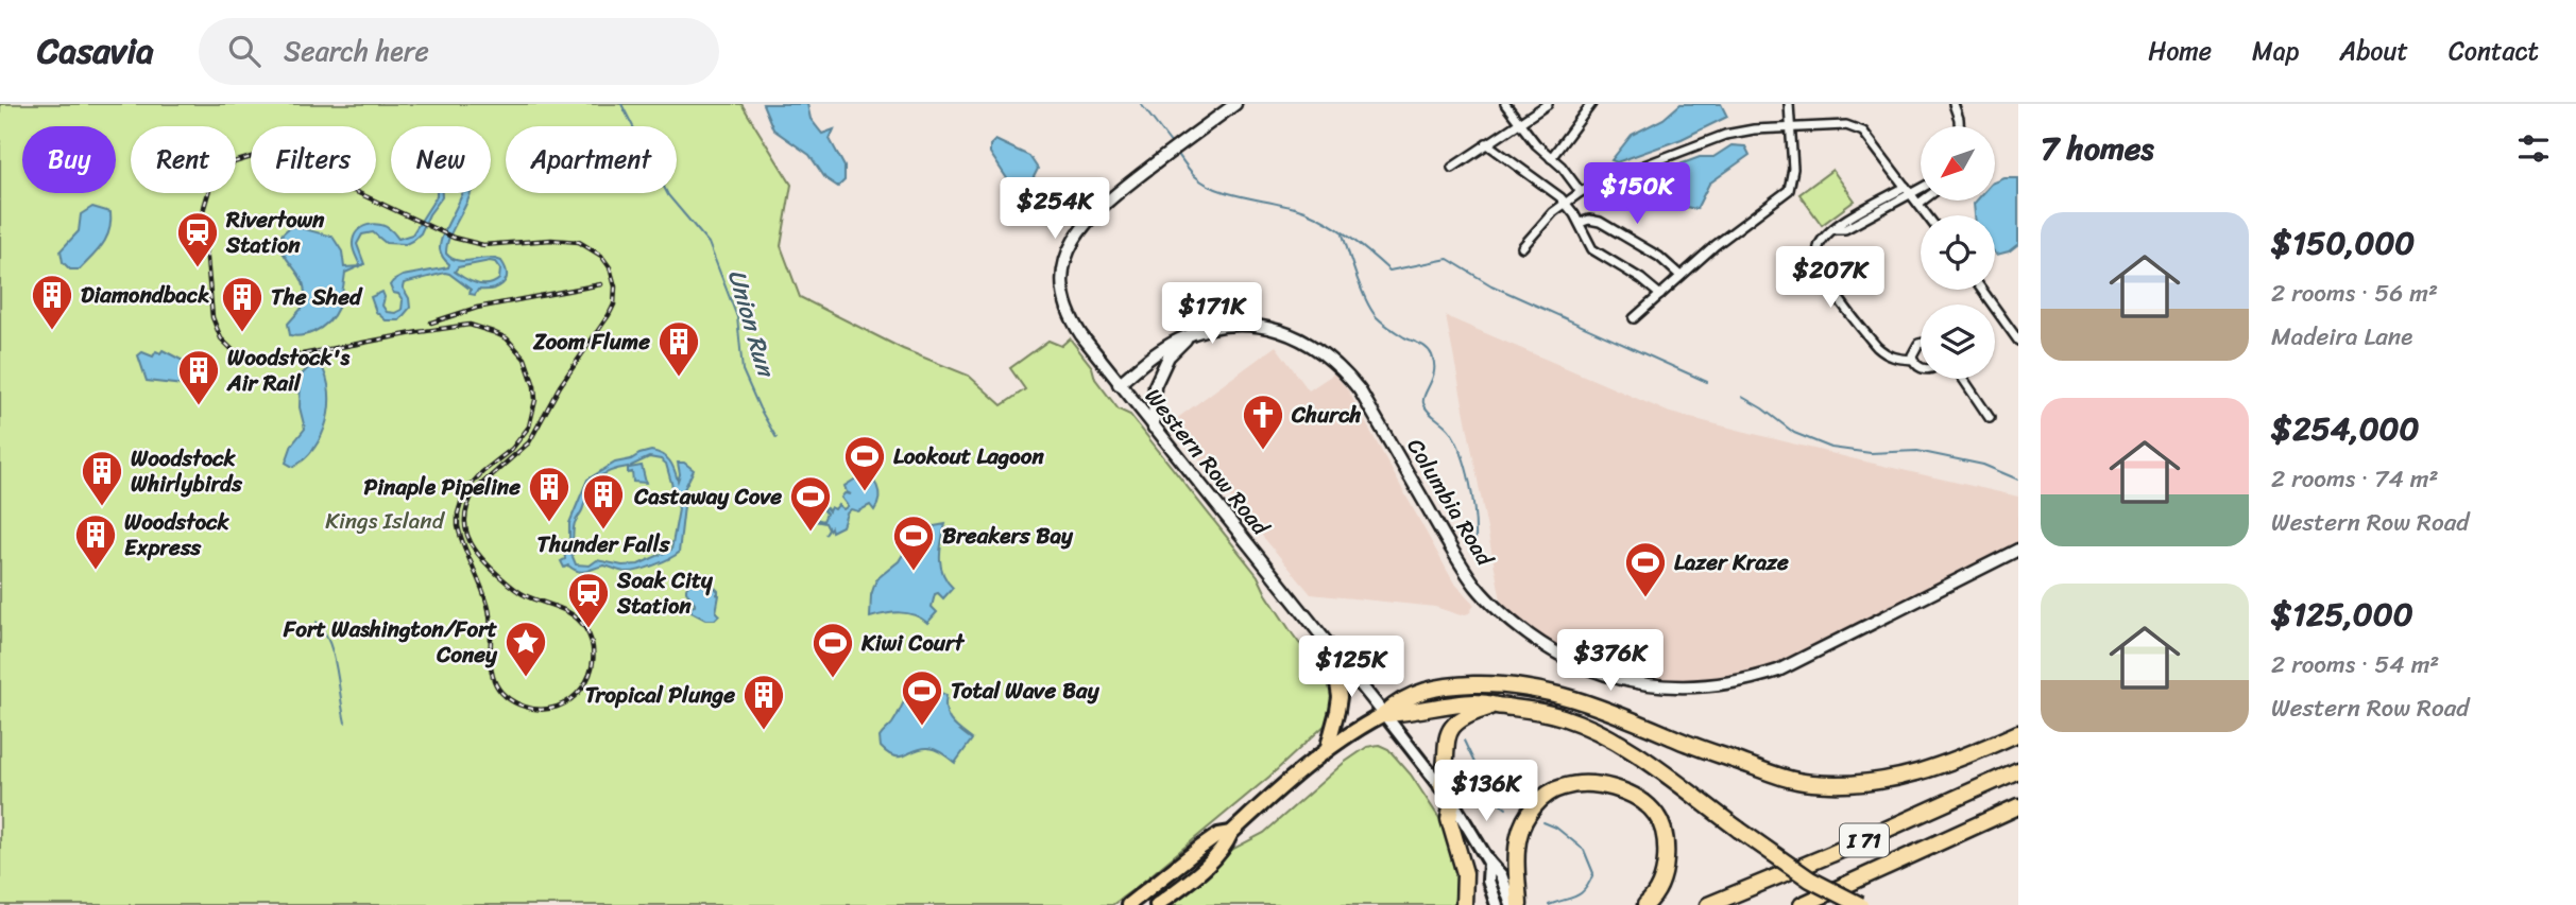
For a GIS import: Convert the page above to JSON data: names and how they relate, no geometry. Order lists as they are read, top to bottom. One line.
{"streets":{"highway":["I 71"],"main road":["Western Row Road"],"street":["Columbia Road"]},"crossings":[["Western Row Road","Columbia Road"]],"water":["Union Run"],"parks":["Kings Island"],"places":{"station":["Rivertown Station","Soak City Station"],"building":["Diamondback","The Shed","Zoom Flume","Woodstock's Air Rail","Woodstock Whirlybirds","Pinaple Pipeline","Thunder Falls","Woodstock Express","Tropical Plunge"],"church":["Church"],"sports":["Lookout Lagoon","Castaway Cove","Breakers Bay","Lazer Kraze","Kiwi Court","Total Wave Bay"],"place":["Fort Washington/Fort Coney"]},"north":"bottom left","page":{"header":"Casavia","search":"Search here","nav":["Home","Map","About","Contact"],"heading":"7 homes","chip":["Buy","Rent","Filters","New","Apartment"],"price":["$150K","$254K","$207K","$171K","$376K","$125K","$136K"],"list":[{"name":"$150,000","note":"2 rooms · 56 m² · Madeira Lane"},{"name":"$254,000","note":"2 rooms · 74 m² · Western Row Road"},{"name":"$125,000","note":"2 rooms · 54 m² · Western Row Road"}]}}
